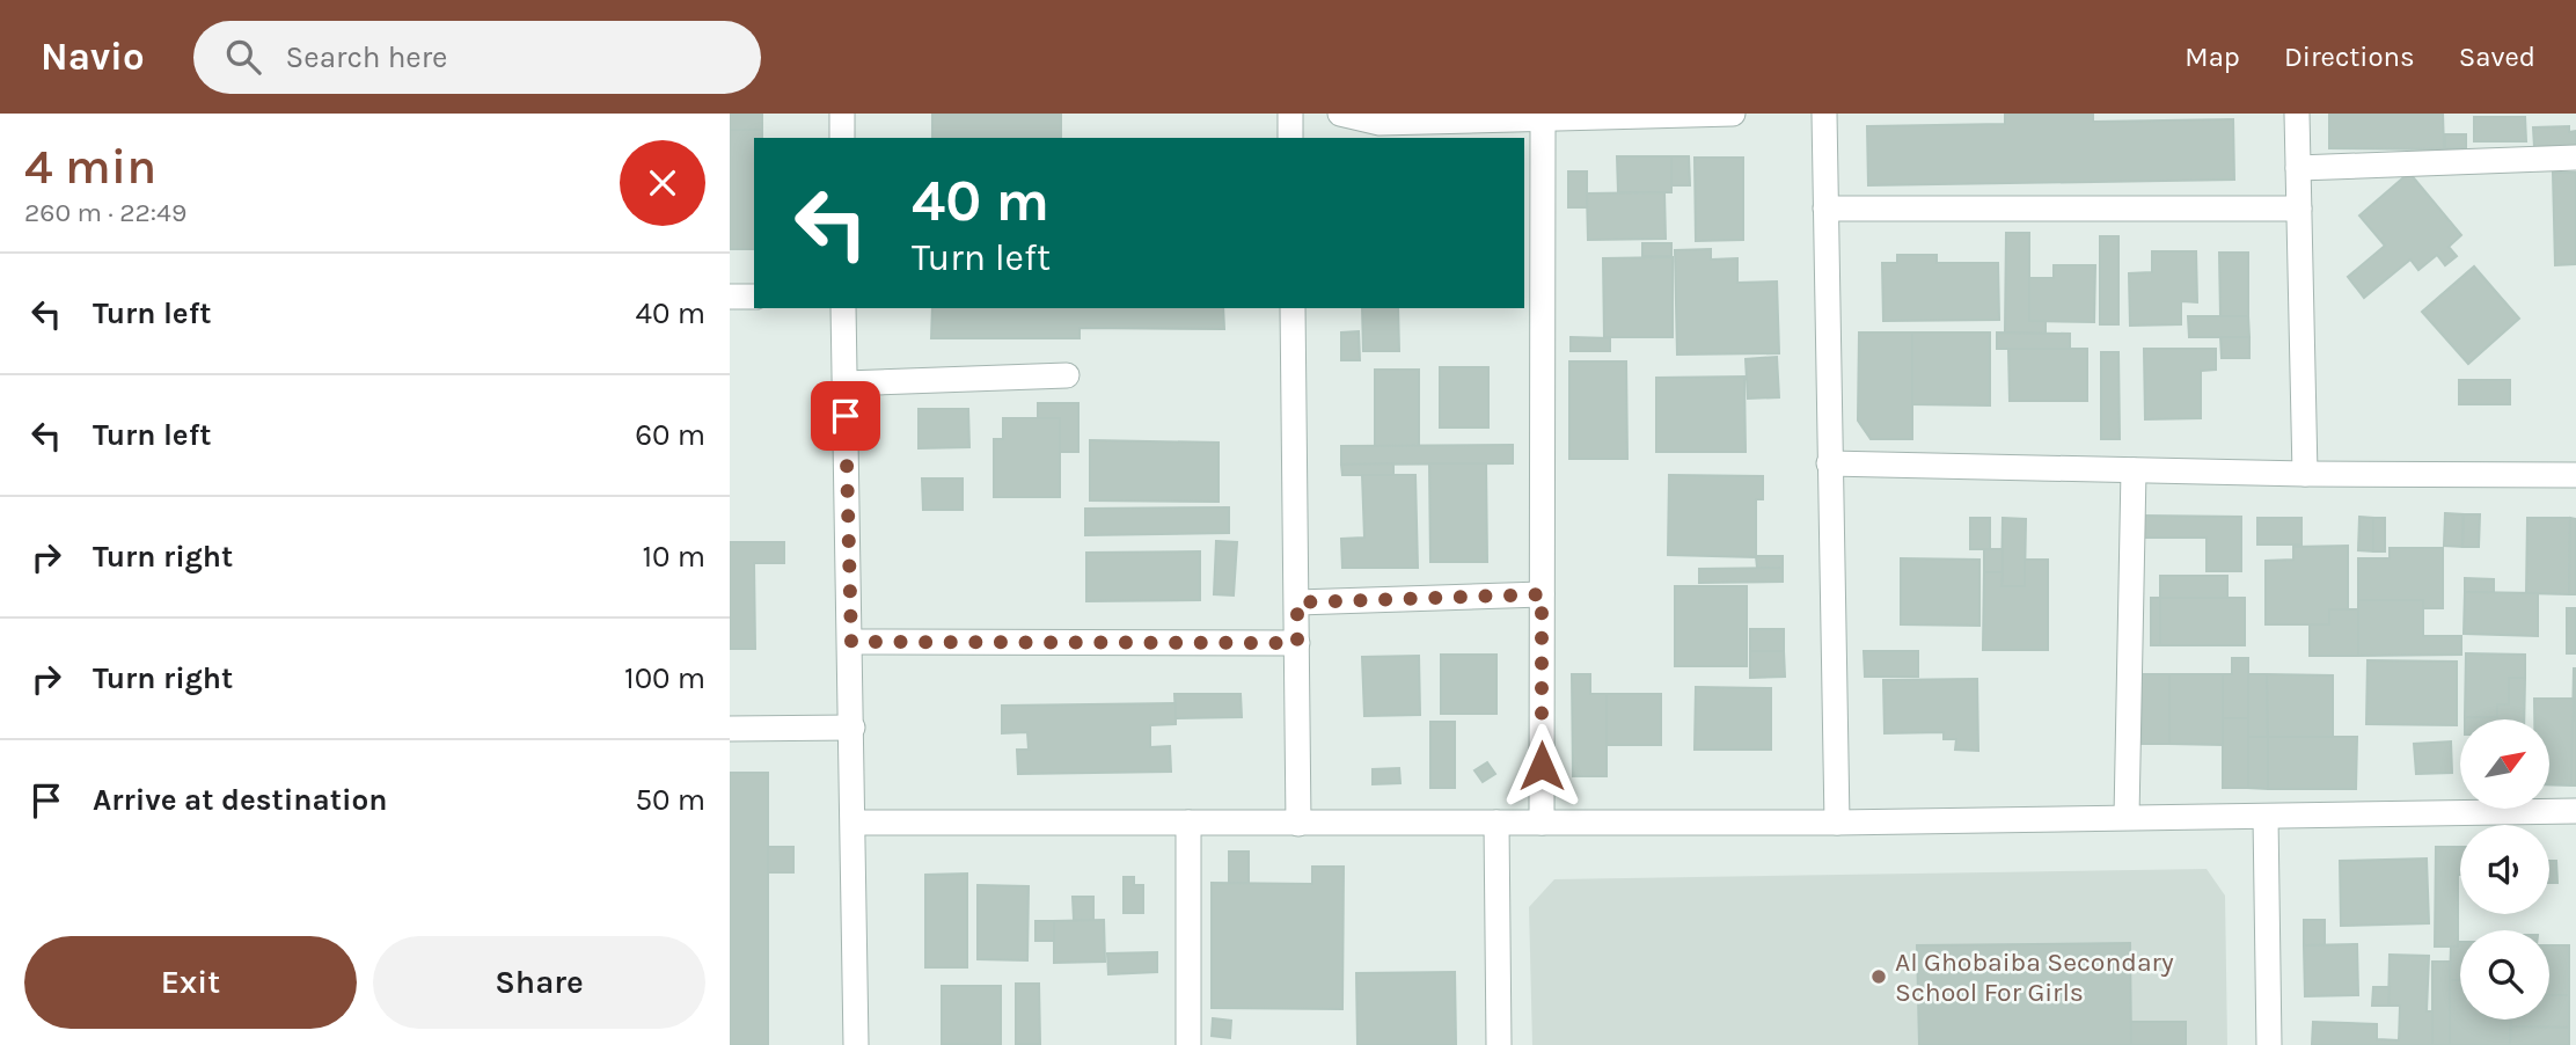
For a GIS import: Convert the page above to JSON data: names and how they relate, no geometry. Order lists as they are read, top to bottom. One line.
{"places":["Al Ghobaiba Secondary School For Girls"],"north":"top right","page":{"header":"Navio","search":"Search here","nav":["Map","Directions","Saved"],"heading":["4 min","260 m · 22:49"],"turn":["40 m","Turn left"],"list":[{"name":"Turn left","value":"40 m"},{"name":"Turn left","value":"60 m"},{"name":"Turn right","value":"10 m"},{"name":"Turn right","value":"100 m"},{"name":"Arrive at destination","value":"50 m"}],"buttons":["Exit","Share"]}}
